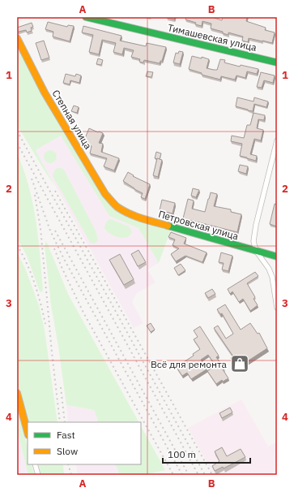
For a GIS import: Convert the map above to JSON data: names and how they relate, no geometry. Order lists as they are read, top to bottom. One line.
{"streets":{"street":["Тимашевская улица","Степная улица","Петровская улица"]},"crossings":[["Степная улица","Петровская улица"]],"places":{"shop":["Всё для ремонта"]},"legend":["Fast","Slow"],"scale_bar":"100 m","grid":{"columns":["A","B"],"rows":["1","2","3","4"]}}
